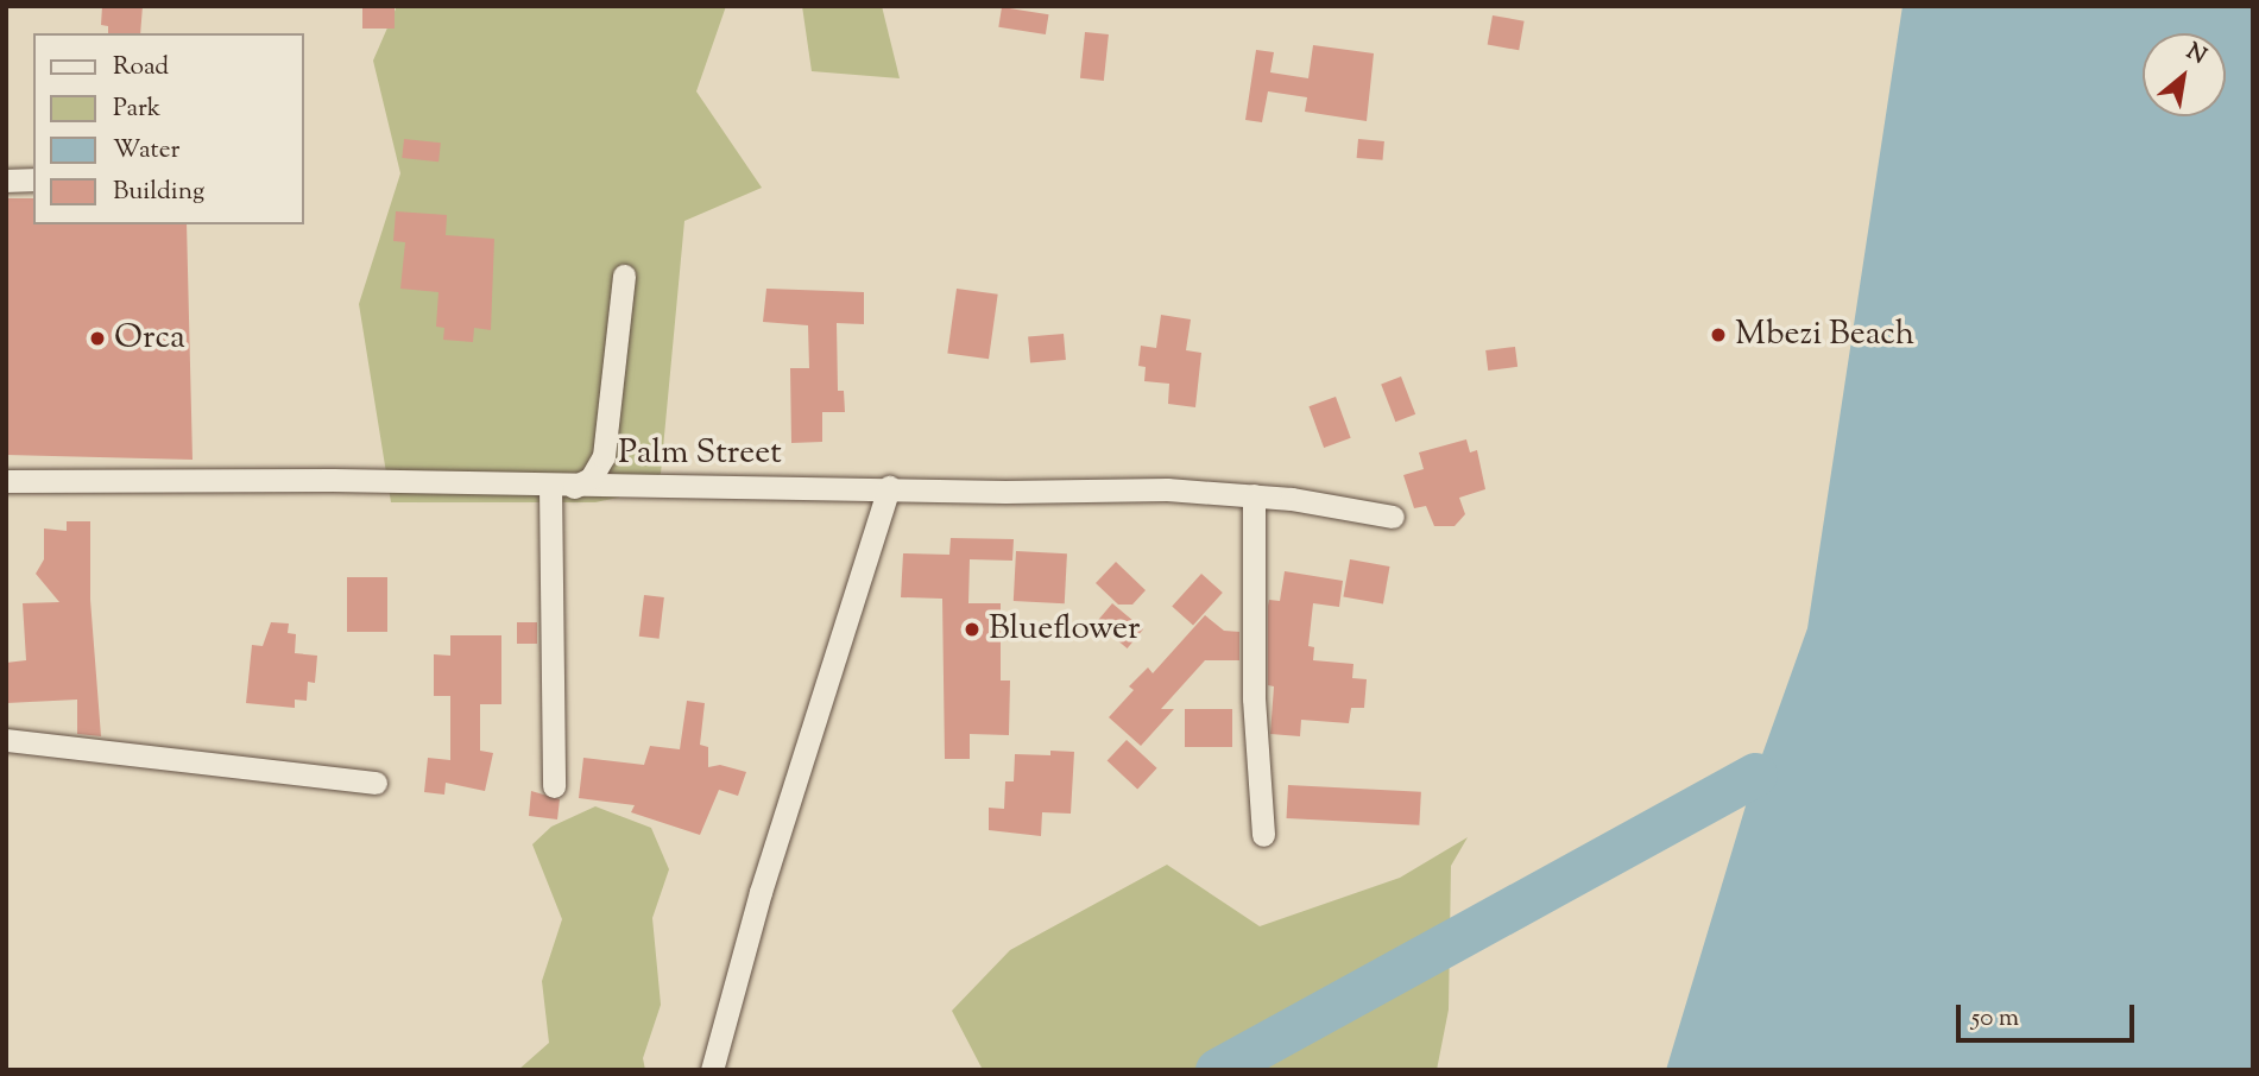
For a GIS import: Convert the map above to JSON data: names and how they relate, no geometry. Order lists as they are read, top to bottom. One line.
{"streets":{"street":["Palm Street"]},"places":["Mbezi Beach","Orca","Blueflower"],"legend":["Road","Park","Water","Building"],"scale_bar":"50 m","north":"top right"}
